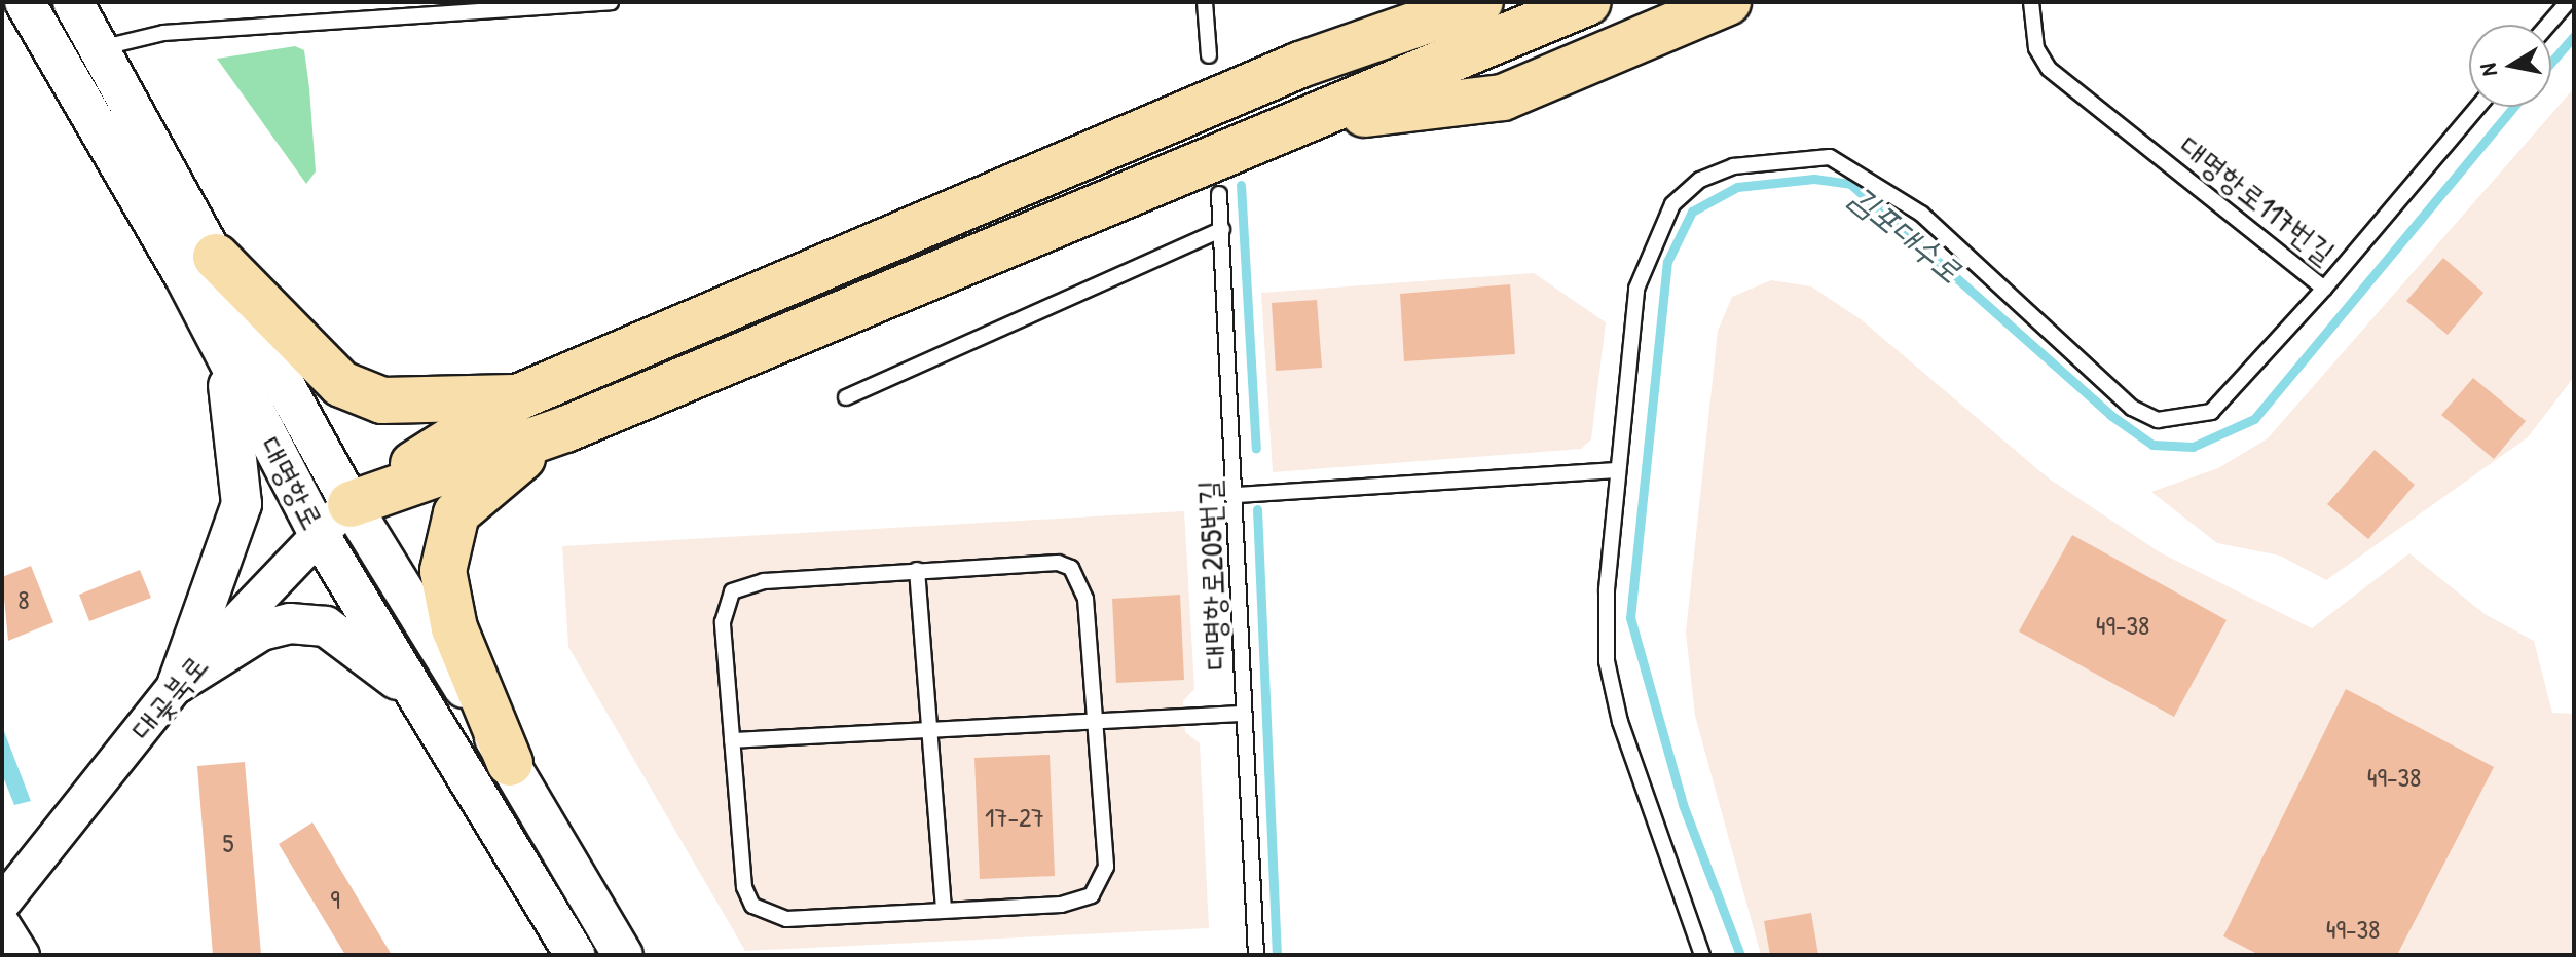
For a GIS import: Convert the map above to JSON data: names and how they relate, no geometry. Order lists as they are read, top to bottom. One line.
{"streets":{"main road":["대명항로"],"street":["대곶북로"],"lane":["대명항로117번길","대명항로205번길"]},"crossings":[["대명항로","대곶북로"]],"water":["김포대수로"],"house_numbers":["8","49-38","49-38","17-27","5","9","49-38"],"north":"left"}
